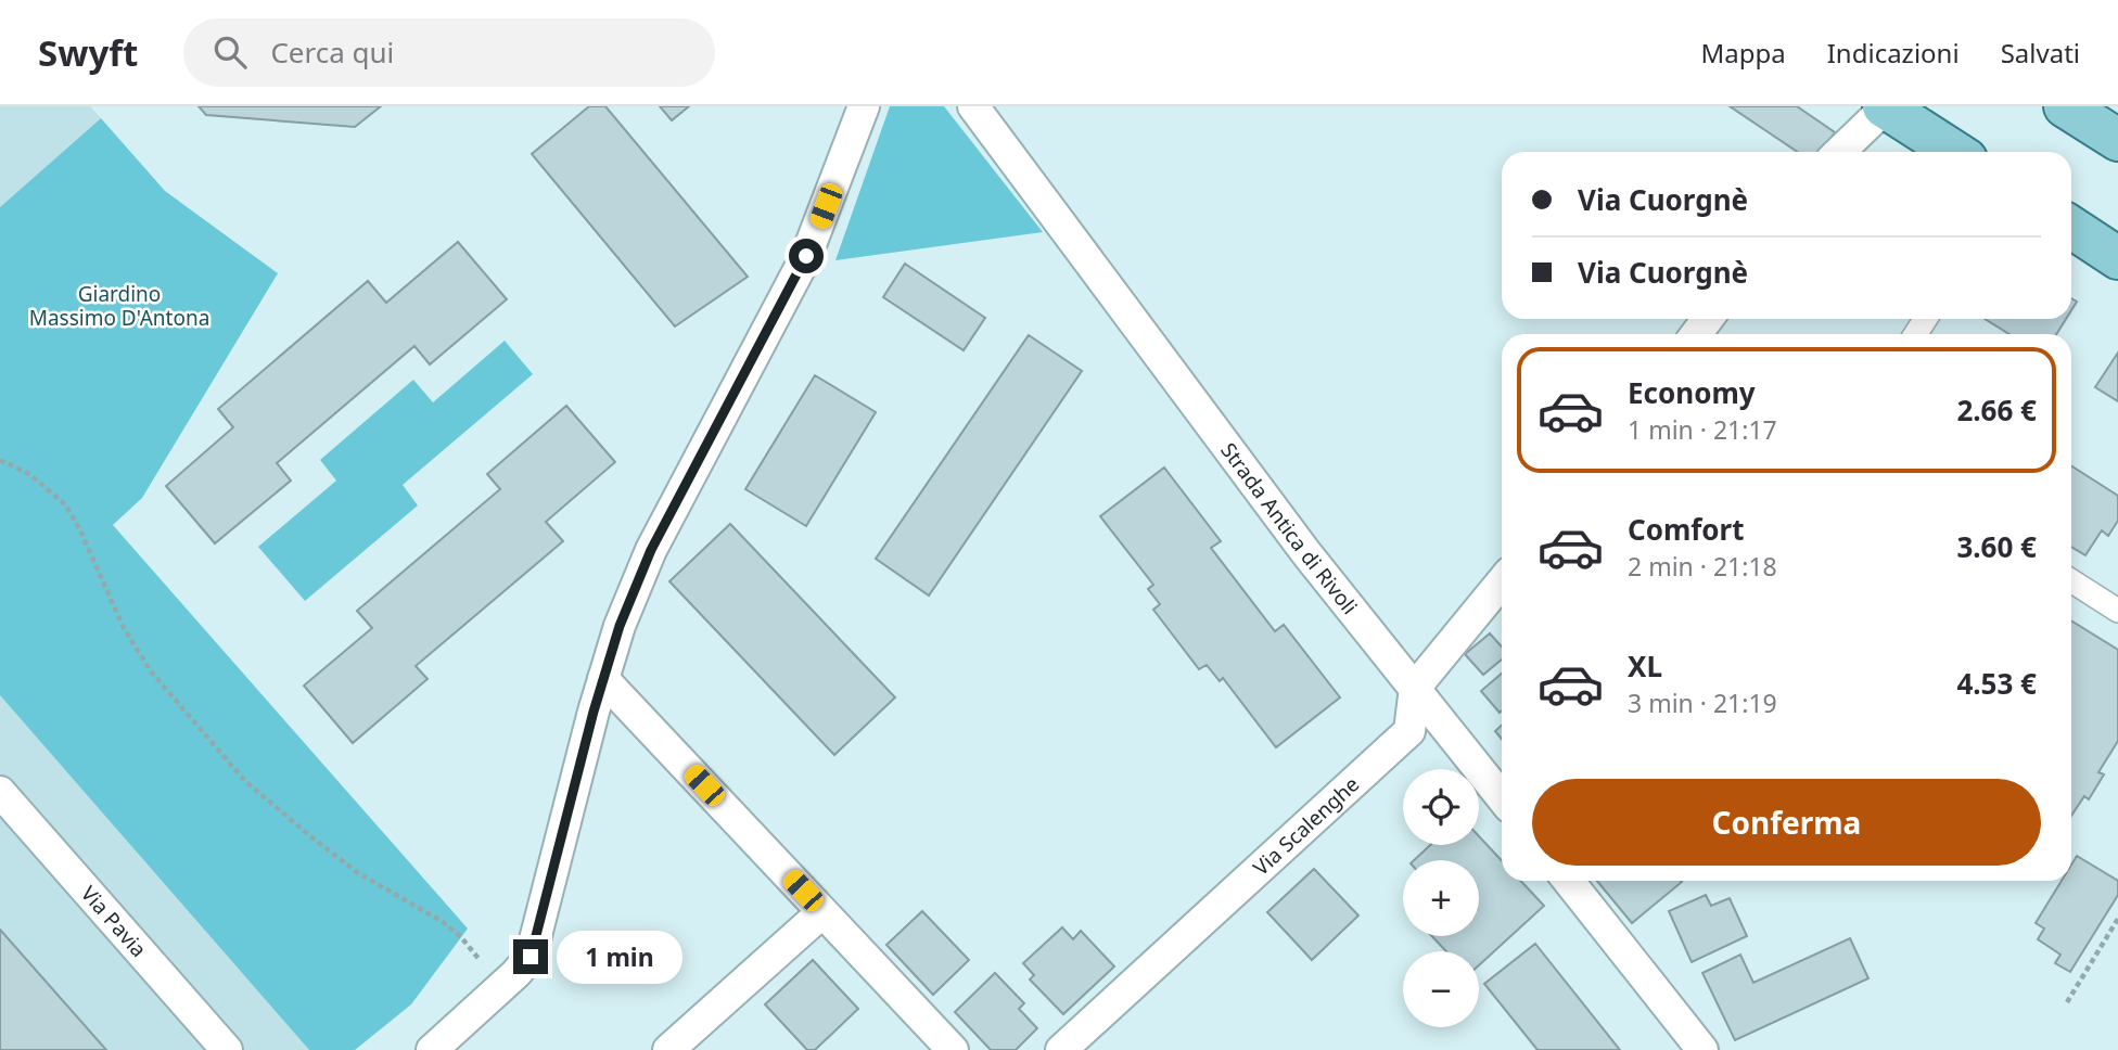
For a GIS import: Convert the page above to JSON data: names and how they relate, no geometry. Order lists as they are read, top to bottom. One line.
{"streets":{"street":["Strada Antica di Rivoli","Via Scalenghe","Via Pavia"]},"crossings":[["Strada Antica di Rivoli","Via Scalenghe"]],"parks":["Giardino Massimo D'Antona"],"page":{"header":"Swyft","search":"Cerca qui","nav":["Mappa","Indicazioni","Salvati"],"banner":["Via Cuorgnè","Via Cuorgnè"],"list":[{"name":"Economy","note":"1 min · 21:17","value":"2.66 €"},{"name":"Comfort","note":"2 min · 21:18","value":"3.60 €"},{"name":"XL","note":"3 min · 21:19","value":"4.53 €"}],"buttons":"Conferma","map_buttons":["+","−"],"bubble":"1 min"}}
